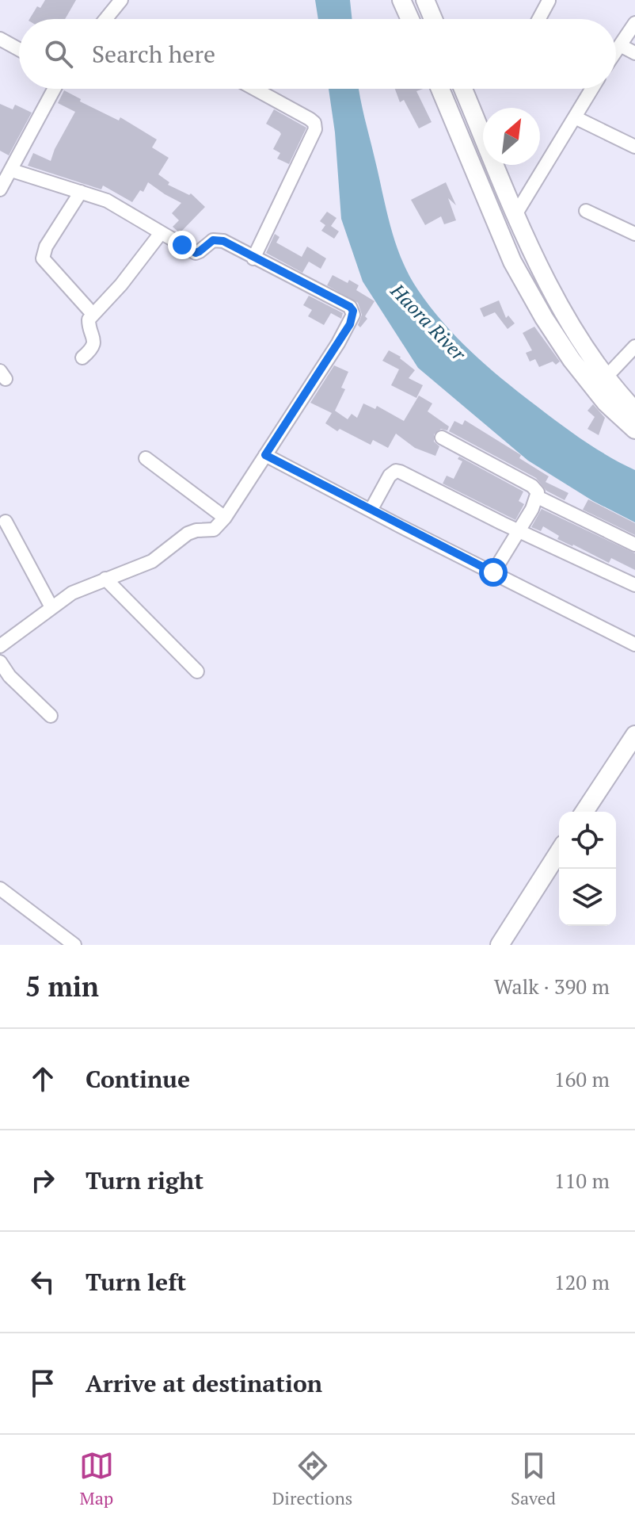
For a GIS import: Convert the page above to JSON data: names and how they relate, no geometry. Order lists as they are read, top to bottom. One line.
{"water":["Haora River"],"north":"top right","page":{"search":"Search here","heading":["5 min","Walk · 390 m"],"list":[["Continue","160 m"],["Turn right","110 m"],["Turn left","120 m"],"Arrive at destination"],"nav":["Map","Directions","Saved"]}}
